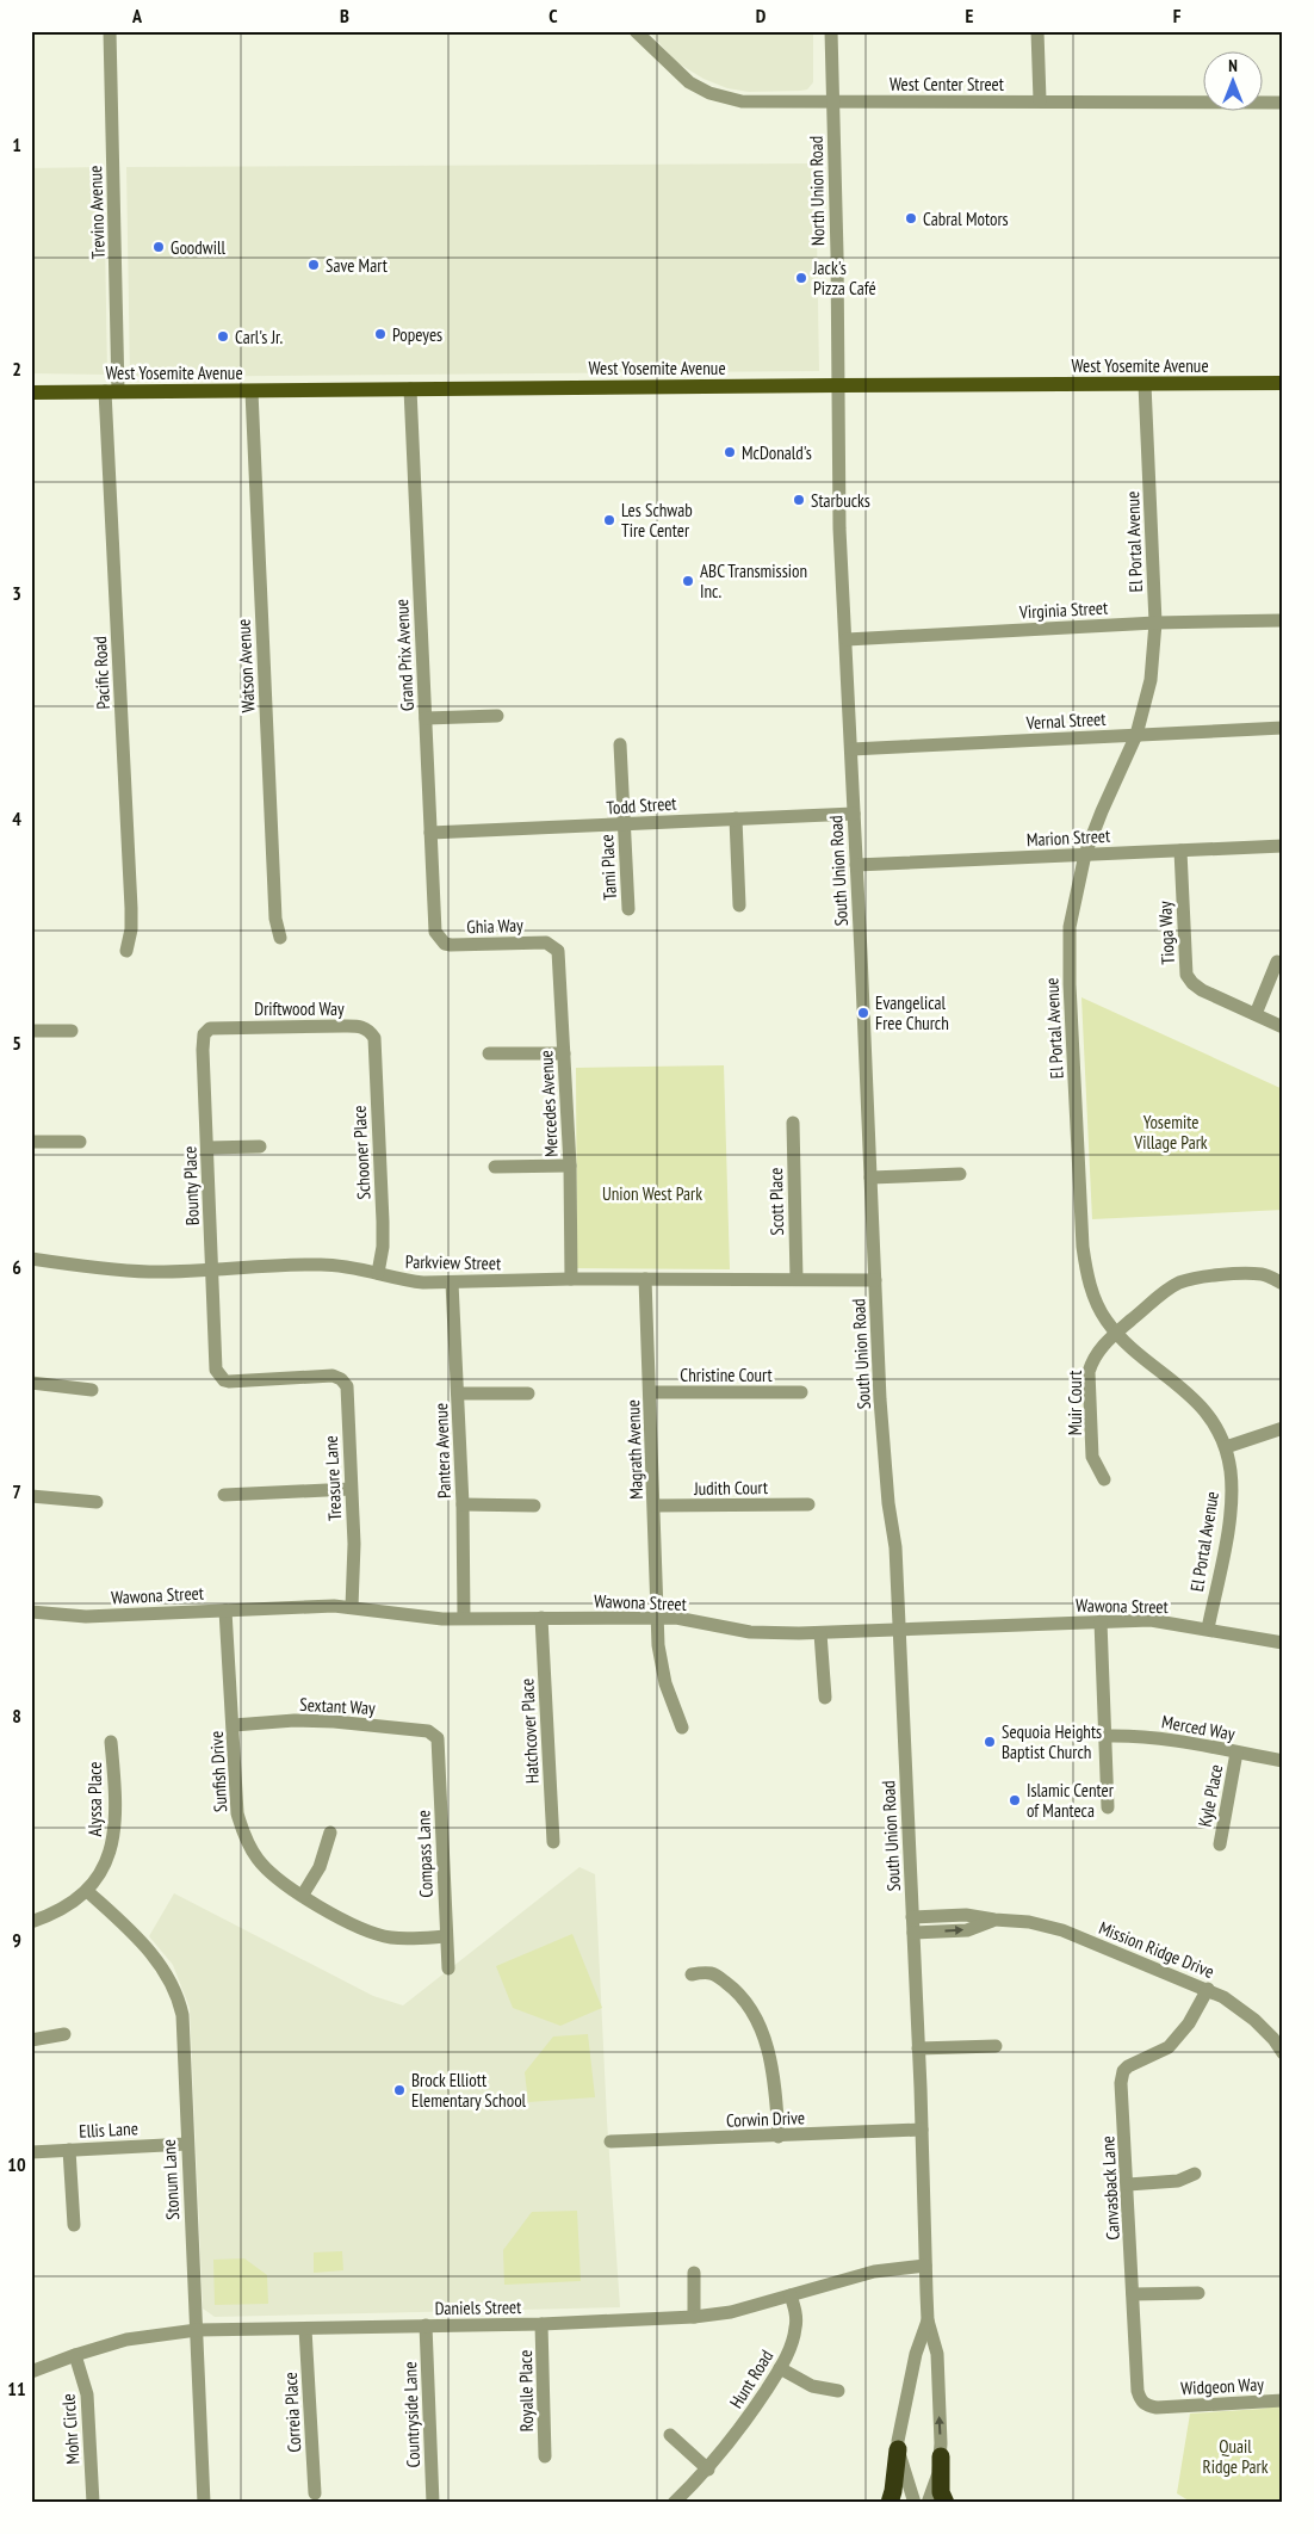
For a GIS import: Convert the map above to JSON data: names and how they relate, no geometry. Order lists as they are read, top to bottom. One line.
{"streets":{"main road":["West Yosemite Avenue"],"street":["West Center Street","North Union Road","Trevino Avenue","El Portal Avenue","Virginia Street","Grand Prix Avenue","Watson Avenue","Pacific Road","Vernal Street","Todd Street","Marion Street","Tami Place","South Union Road","Ghia Way","Tioga Way","Driftwood Way","Mercedes Avenue","Schooner Place","Bounty Place","Scott Place","Parkview Street","Christine Court","Muir Court","Magrath Avenue","Pantera Avenue","Treasure Lane","Judith Court","Wawona Street","Sextant Way","Merced Way","Hatchcover Place","Sunfish Drive","Kyle Place","Alyssa Place","Compass Lane","Mission Ridge Drive","Corwin Drive","Ellis Lane","Stonum Lane","Canvasback Lane","Daniels Street","Hunt Road","Widgeon Way","Royalle Place","Correia Place","Countryside Lane","Mohr Circle"]},"crossings":[["West Center Street","North Union Road"],["North Union Road","West Yosemite Avenue"],["North Union Road","South Union Road"],["Trevino Avenue","West Yosemite Avenue"],["Trevino Avenue","Pacific Road"],["West Yosemite Avenue","El Portal Avenue"],["West Yosemite Avenue","Grand Prix Avenue"],["West Yosemite Avenue","Watson Avenue"],["West Yosemite Avenue","Pacific Road"],["West Yosemite Avenue","South Union Road"],["El Portal Avenue","Virginia Street"],["El Portal Avenue","Vernal Street"],["El Portal Avenue","Marion Street"],["El Portal Avenue","Muir Court"],["El Portal Avenue","Wawona Street"],["Virginia Street","South Union Road"],["Grand Prix Avenue","Todd Street"],["Grand Prix Avenue","Ghia Way"],["Vernal Street","South Union Road"],["Todd Street","Tami Place"],["Todd Street","South Union Road"],["Marion Street","South Union Road"],["Marion Street","Tioga Way"],["South Union Road","Parkview Street"],["South Union Road","Wawona Street"],["South Union Road","Mission Ridge Drive"],["South Union Road","Corwin Drive"],["South Union Road","Daniels Street"],["Ghia Way","Mercedes Avenue"],["Driftwood Way","Schooner Place"],["Driftwood Way","Bounty Place"],["Mercedes Avenue","Parkview Street"],["Schooner Place","Parkview Street"],["Bounty Place","Parkview Street"],["Bounty Place","Treasure Lane"],["Scott Place","Parkview Street"],["Parkview Street","Magrath Avenue"],["Parkview Street","Pantera Avenue"],["Christine Court","Magrath Avenue"],["Magrath Avenue","Judith Court"],["Magrath Avenue","Wawona Street"],["Pantera Avenue","Wawona Street"],["Treasure Lane","Wawona Street"],["Wawona Street","Hatchcover Place"],["Wawona Street","Sunfish Drive"],["Sextant Way","Sunfish Drive"],["Sextant Way","Compass Lane"],["Merced Way","Kyle Place"],["Sunfish Drive","Compass Lane"],["Alyssa Place","Stonum Lane"],["Mission Ridge Drive","Canvasback Lane"],["Ellis Lane","Stonum Lane"],["Stonum Lane","Daniels Street"],["Canvasback Lane","Widgeon Way"],["Daniels Street","Hunt Road"],["Daniels Street","Royalle Place"],["Daniels Street","Correia Place"],["Daniels Street","Countryside Lane"],["Daniels Street","Mohr Circle"]],"parks":["Yosemite Village Park","Union West Park","Quail Ridge Park"],"places":["Cabral Motors","Goodwill","Save Mart","Jack's Pizza Café","Popeyes","Carl's Jr.","McDonald's","Starbucks","Les Schwab Tire Center","ABC Transmission Inc.","Evangelical Free Church","Sequoia Heights Baptist Church","Islamic Center of Manteca","Brock Elliott Elementary School"],"north":"top","grid":{"columns":["A","B","C","D","E","F"],"rows":["1","2","3","4","5","6","7","8","9","10","11"]}}
